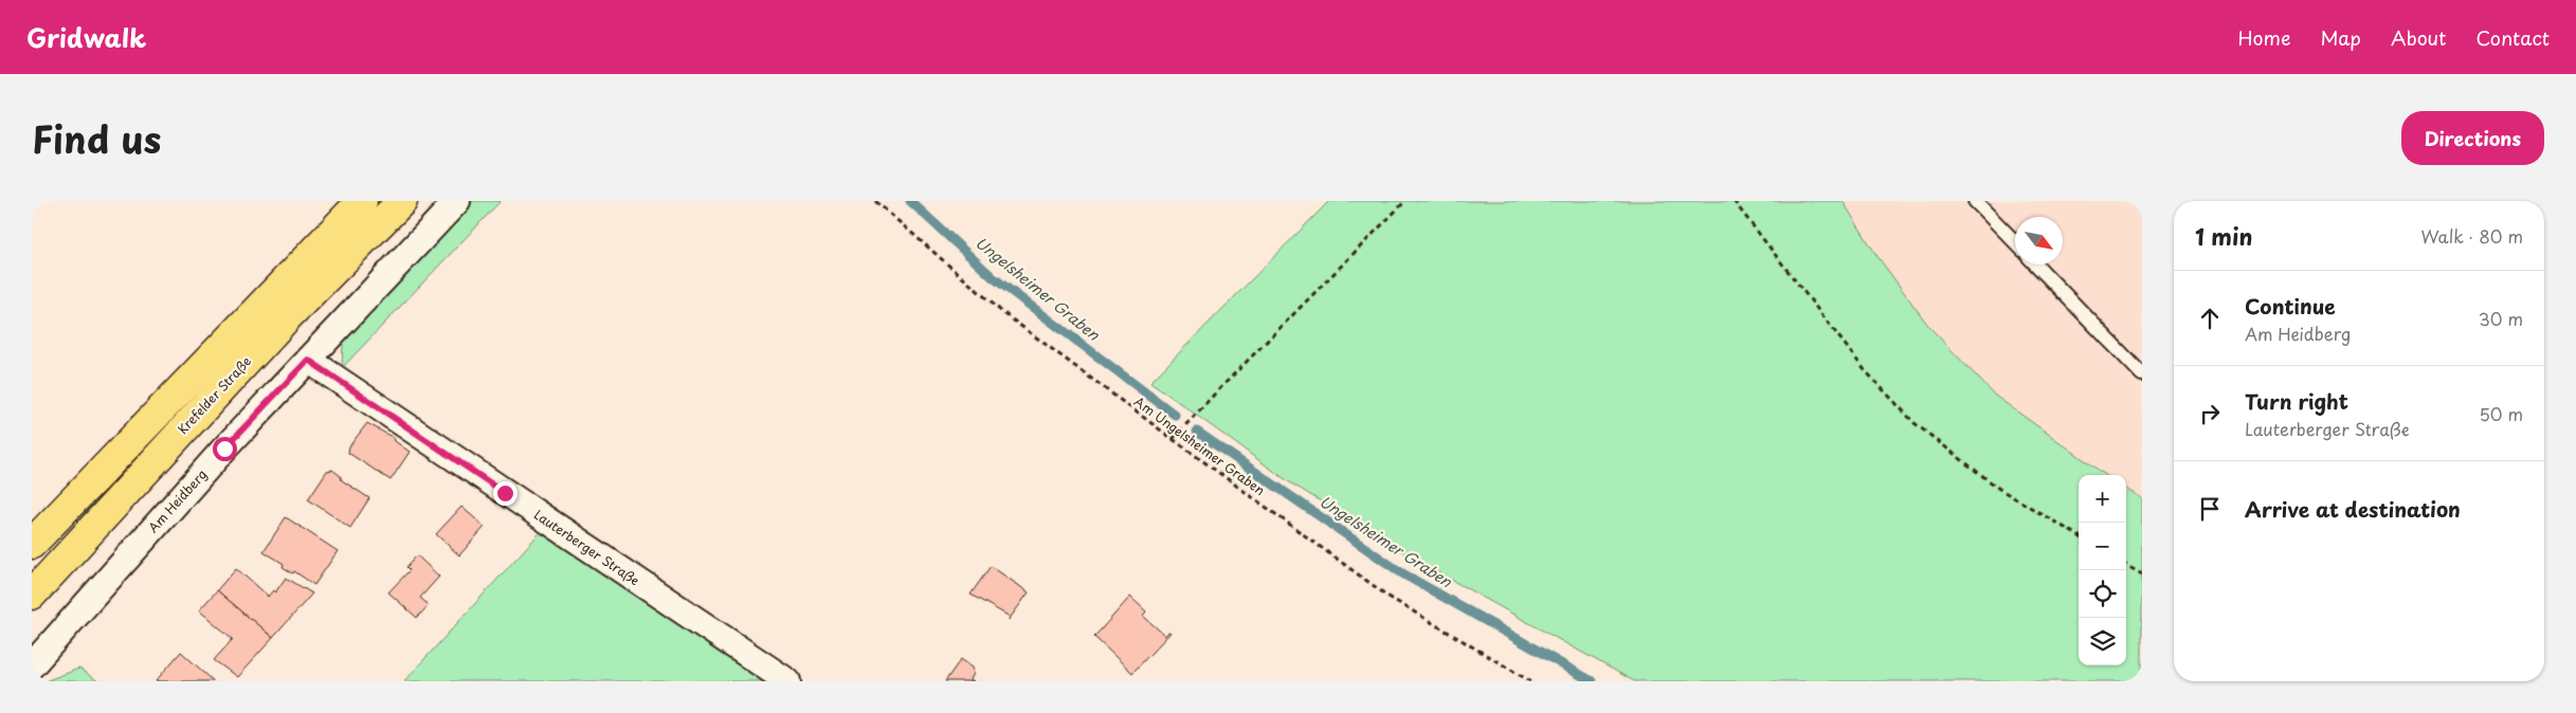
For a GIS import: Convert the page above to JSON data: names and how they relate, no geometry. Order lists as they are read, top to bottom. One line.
{"streets":{"highway":["Krefelder Straße"],"street":["Am Heidberg","Lauterberger Straße"],"path":["Am Ungelsheimer Graben"]},"crossings":[["Am Heidberg","Lauterberger Straße"]],"water":["Ungelsheimer Graben"],"north":"bottom right","page":{"header":"Gridwalk","nav":["Home","Map","About","Contact"],"title":"Find us","buttons":"Directions","heading":["1 min","Walk · 80 m"],"list":[["Continue","Am Heidberg","30 m"],["Turn right","Lauterberger Straße","50 m"],"Arrive at destination"],"map_buttons":["+","−"]}}
